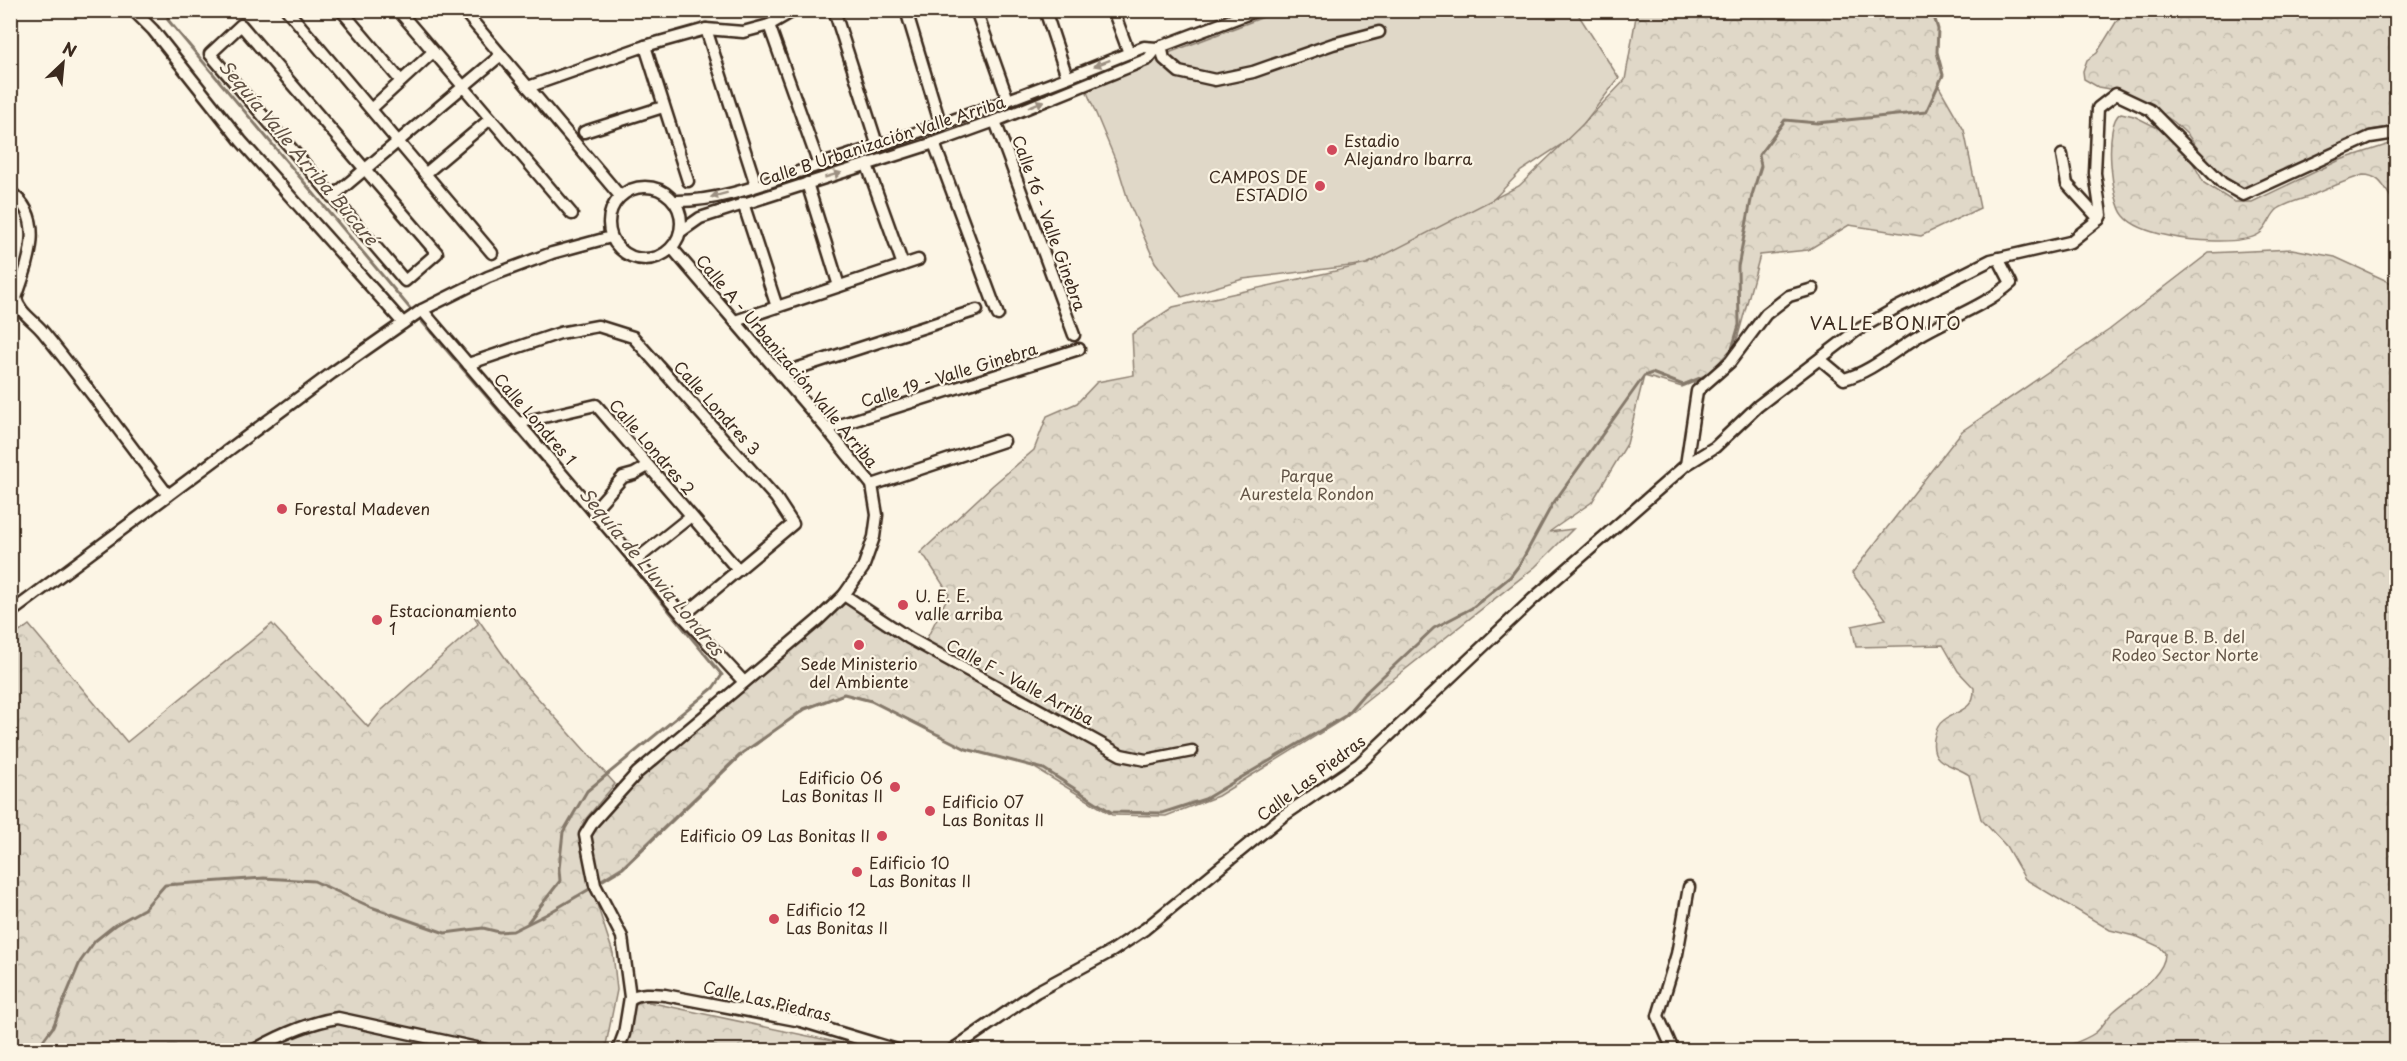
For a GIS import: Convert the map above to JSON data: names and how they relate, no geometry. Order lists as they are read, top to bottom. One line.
{"streets":{"street":["Calle B Urbanización Valle Arriba","Calle 16 - Valle Ginebra","Calle A - Urbanización Valle Arriba","Calle 19 - Valle Ginebra","Calle Londres 3","Calle Londres 1","Calle Londres 2","Calle F - Valle Arriba","Calle Las Piedras"]},"crossings":[["Calle B Urbanización Valle Arriba","Calle 16 - Valle Ginebra"],["Calle B Urbanización Valle Arriba","Calle A - Urbanización Valle Arriba"],["Calle A - Urbanización Valle Arriba","Calle 19 - Valle Ginebra"],["Calle A - Urbanización Valle Arriba","Calle Londres 1"],["Calle A - Urbanización Valle Arriba","Calle F - Valle Arriba"],["Calle A - Urbanización Valle Arriba","Calle Las Piedras"],["Calle Londres 3","Calle Londres 1"],["Calle Londres 3","Calle Londres 2"],["Calle Londres 1","Calle Londres 2"]],"districts":["VALLE BONITO"],"water":["Sequía Valle Arriba Bucaré","Sequía de Lluvia Londres"],"parks":["Parque Aurestela Rondon","Parque B. B. del Rodeo Sector Norte"],"places":["Estadio Alejandro Ibarra","CAMPOS DE ESTADIO","Forestal Madeven","U. E. E. valle arriba","Estacionamiento 1","Sede Ministerio del Ambiente","Edificio 06 Las Bonitas II","Edificio 07 Las Bonitas II","Edificio 09 Las Bonitas II","Edificio 10 Las Bonitas II","Edificio 12 Las Bonitas II"],"north":"top right"}
